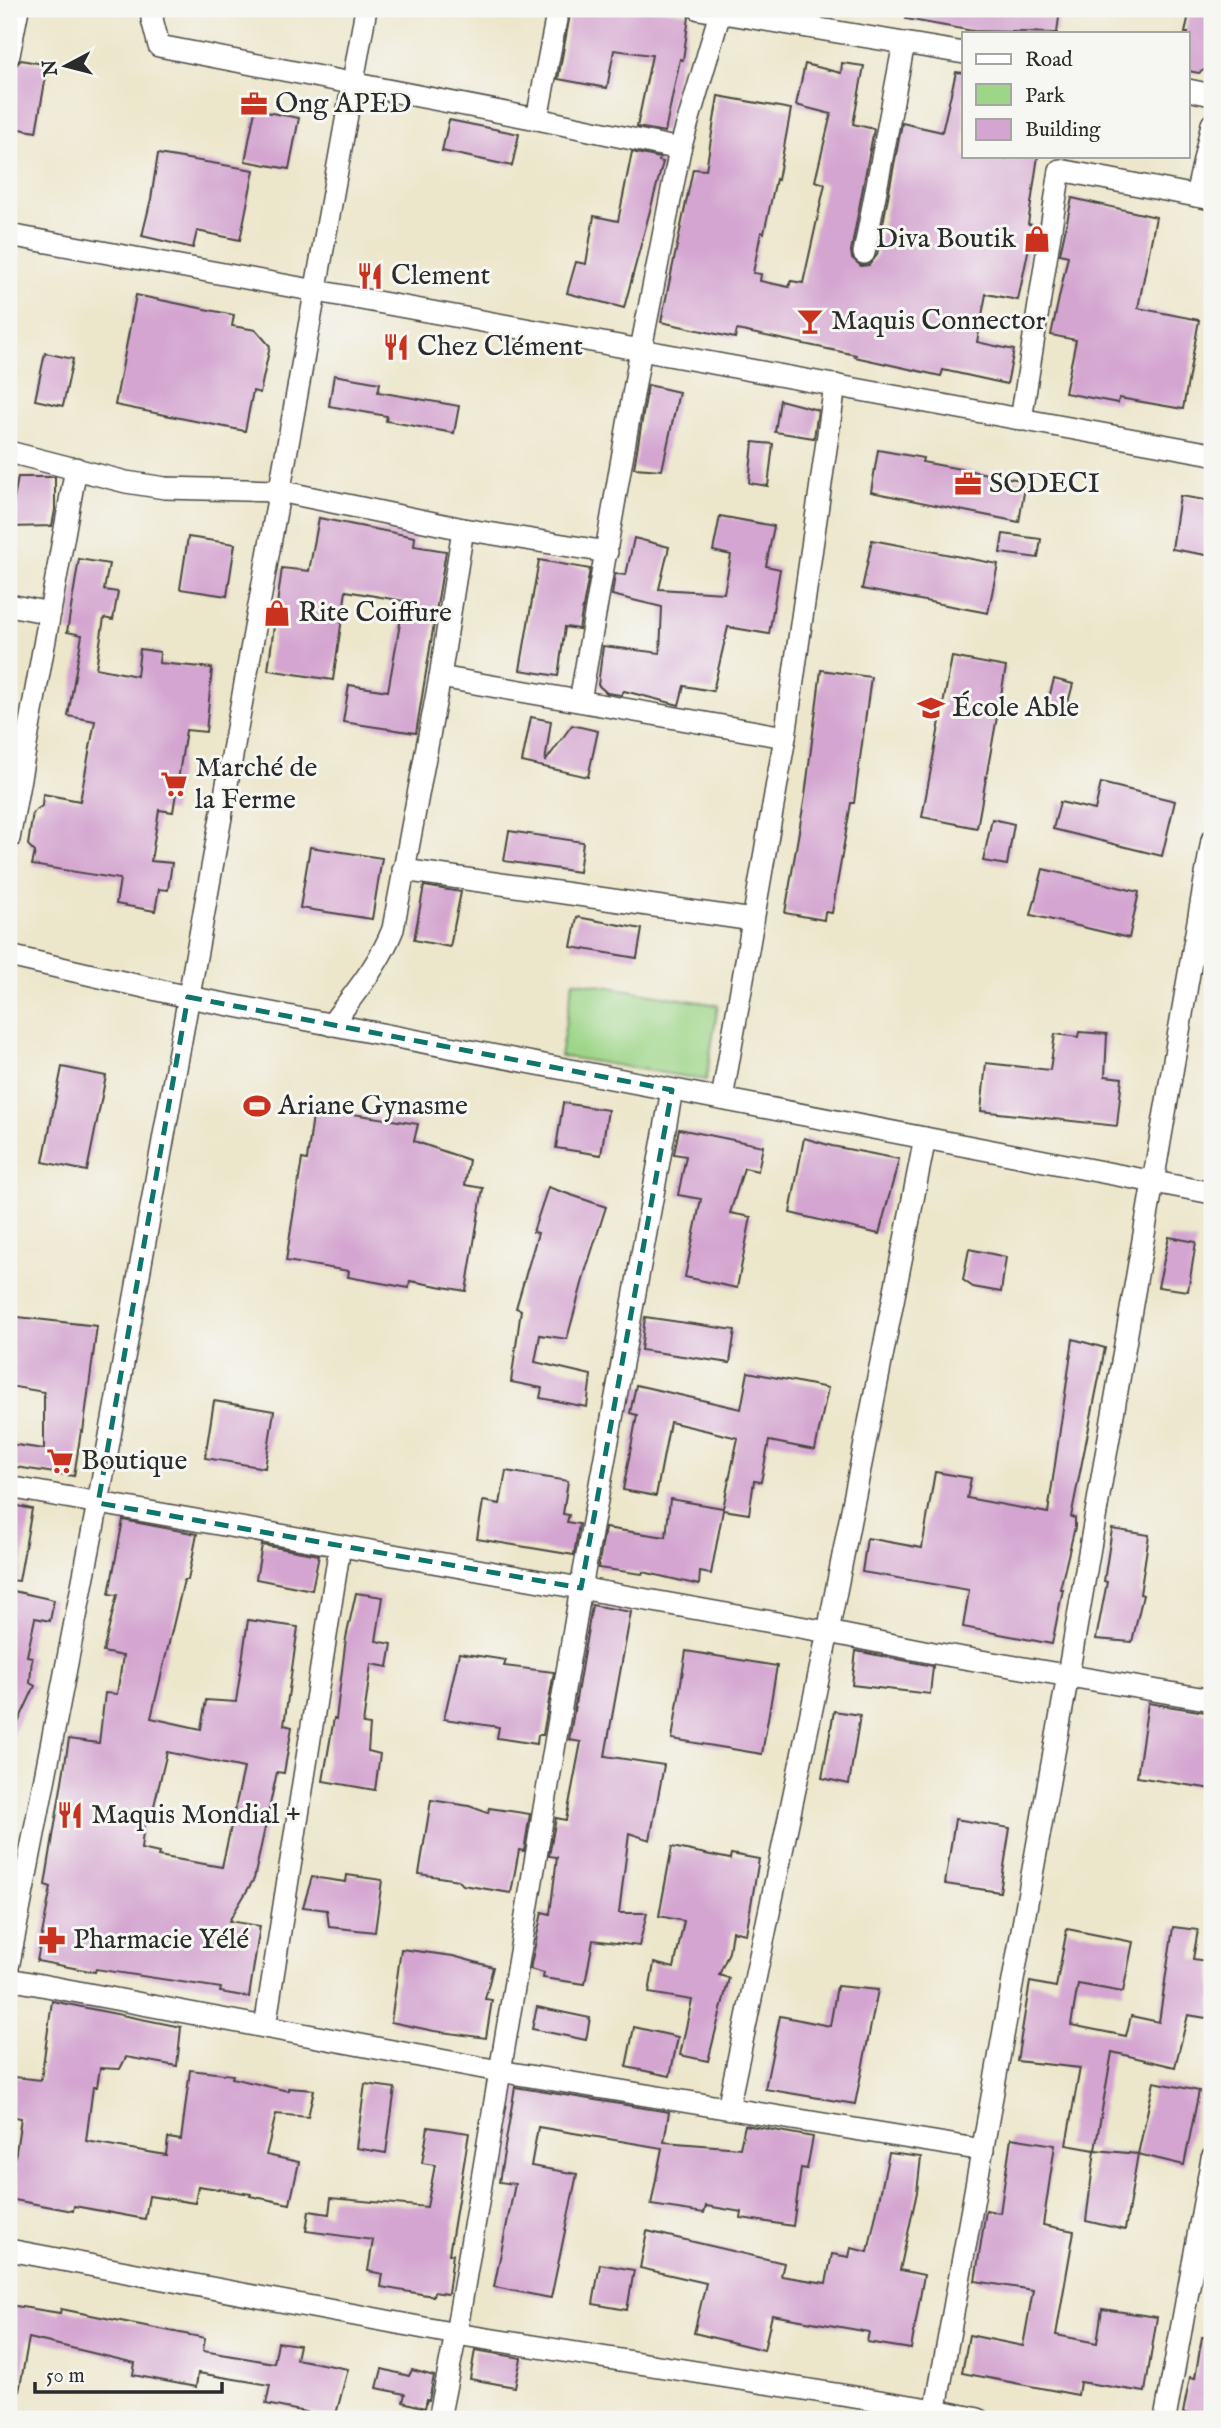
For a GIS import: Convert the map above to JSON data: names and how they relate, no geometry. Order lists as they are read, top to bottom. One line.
{"places":{"office":["Ong APED","SODECI"],"shop":["Diva Boutik","Rite Coiffure"],"restaurant":["Clement","Chez Clément","Maquis Mondial +"],"bar":["Maquis Connector"],"school or university":["École Able"],"supermarket":["Marché de la Ferme","Boutique"],"sports":["Ariane Gynasme"],"pharmacy":["Pharmacie Yélé"]},"legend":["Road","Park","Building"],"scale_bar":"50 m","north":"left"}
